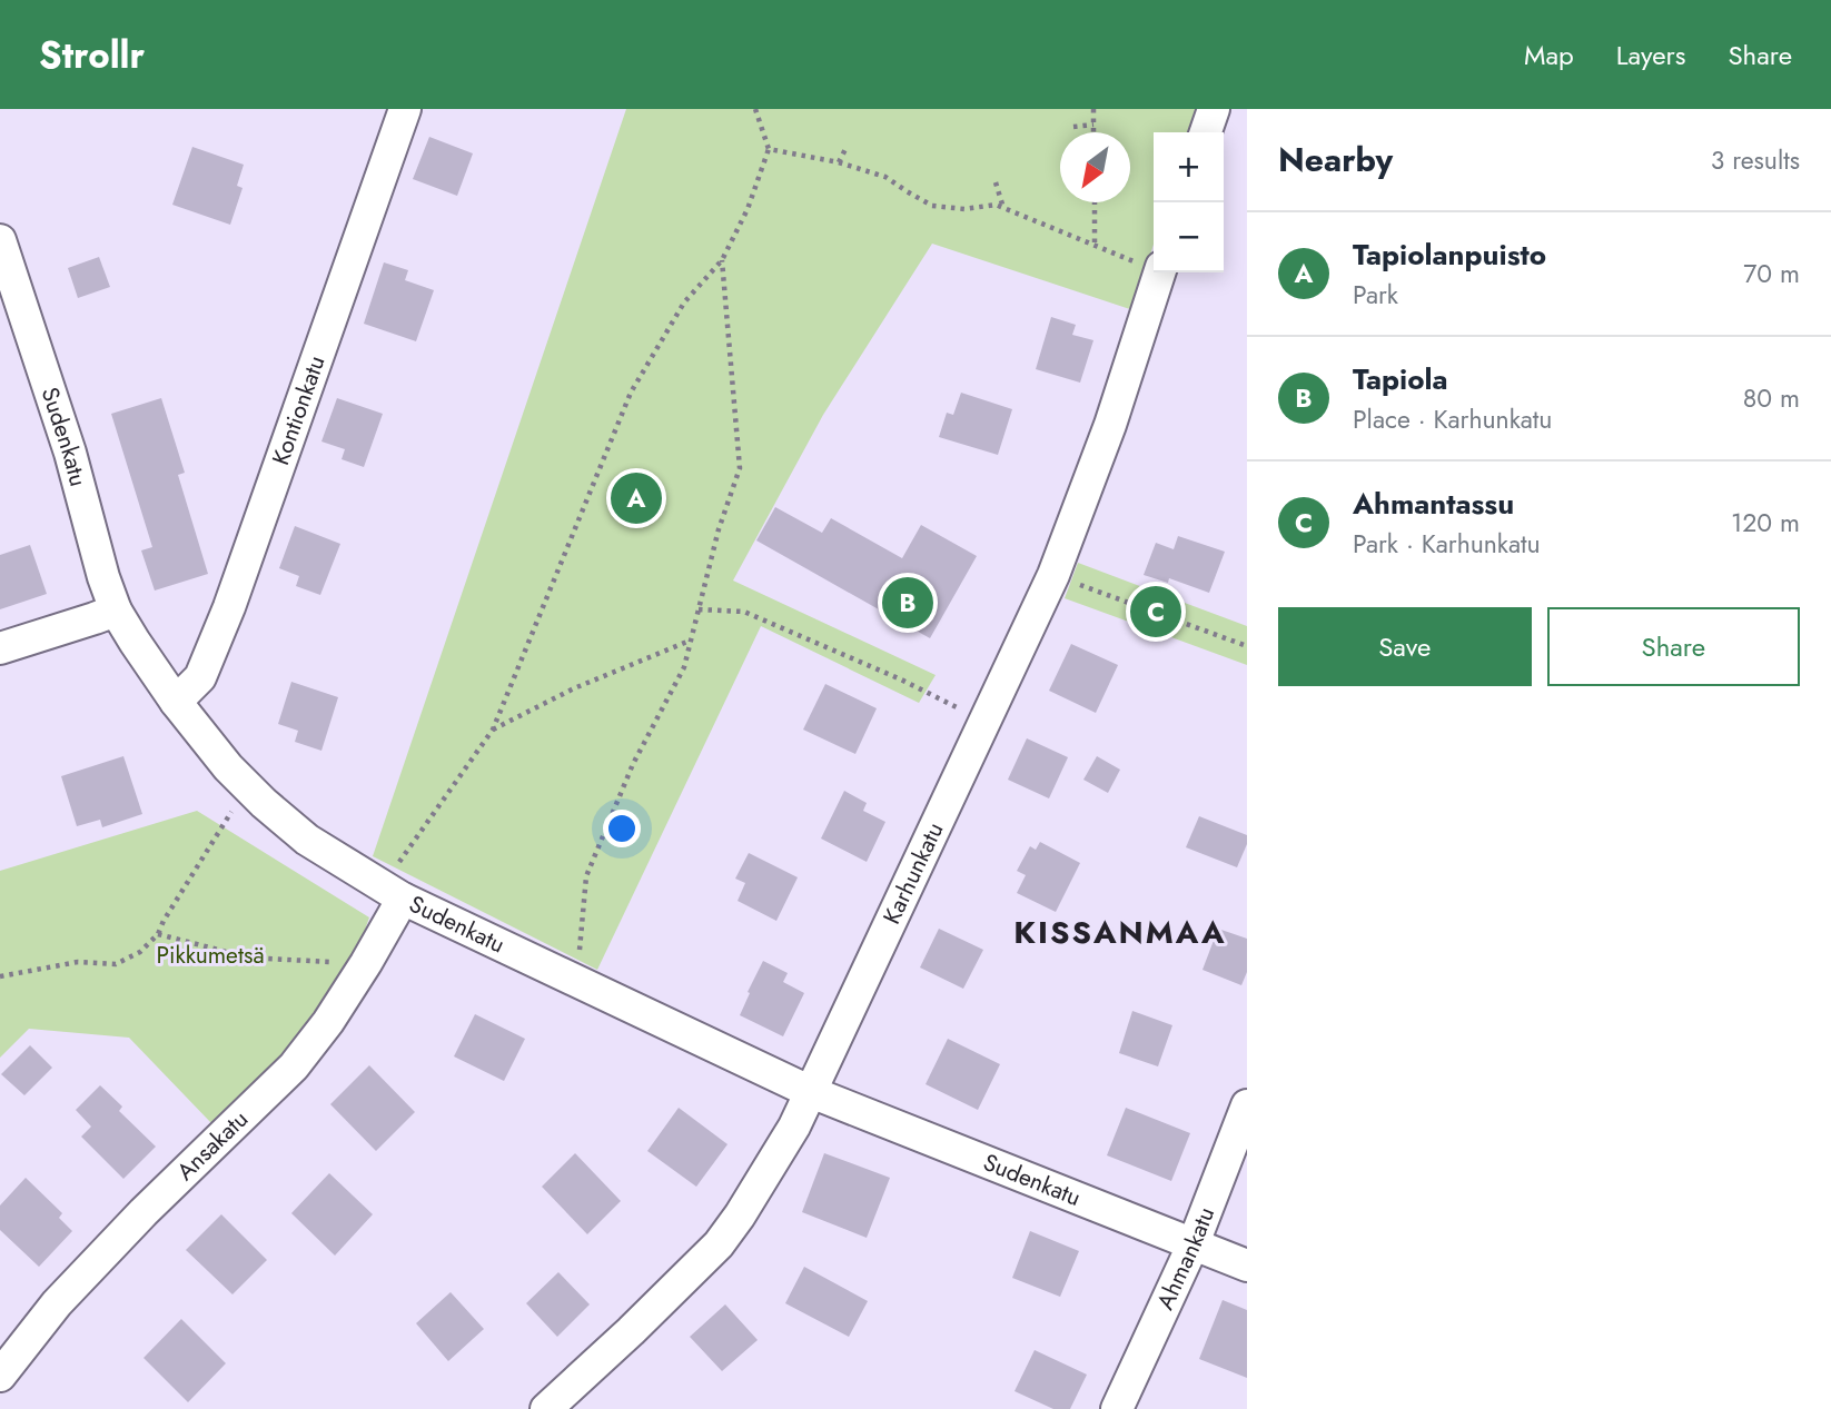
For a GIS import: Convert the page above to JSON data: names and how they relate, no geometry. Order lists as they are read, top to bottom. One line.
{"streets":{"street":["Kontionkatu","Sudenkatu","Karhunkatu","Ansakatu","Ahmankatu"]},"crossings":[["Kontionkatu","Sudenkatu"],["Sudenkatu","Karhunkatu"],["Sudenkatu","Ansakatu"],["Sudenkatu","Ahmankatu"]],"districts":["KISSANMAA"],"parks":["Pikkumetsä"],"north":"bottom left","page":{"header":"Strollr","nav":["Map","Layers","Share"],"heading":["Nearby","3 results"],"map_buttons":["+","−"],"list":[{"mark":"A","name":"Tapiolanpuisto","note":"Park","value":"70 m"},{"mark":"B","name":"Tapiola","note":"Place · Karhunkatu","value":"80 m"},{"mark":"C","name":"Ahmantassu","note":"Park · Karhunkatu","value":"120 m"}],"pins":["A","B","C"],"buttons":["Save","Share"]}}
